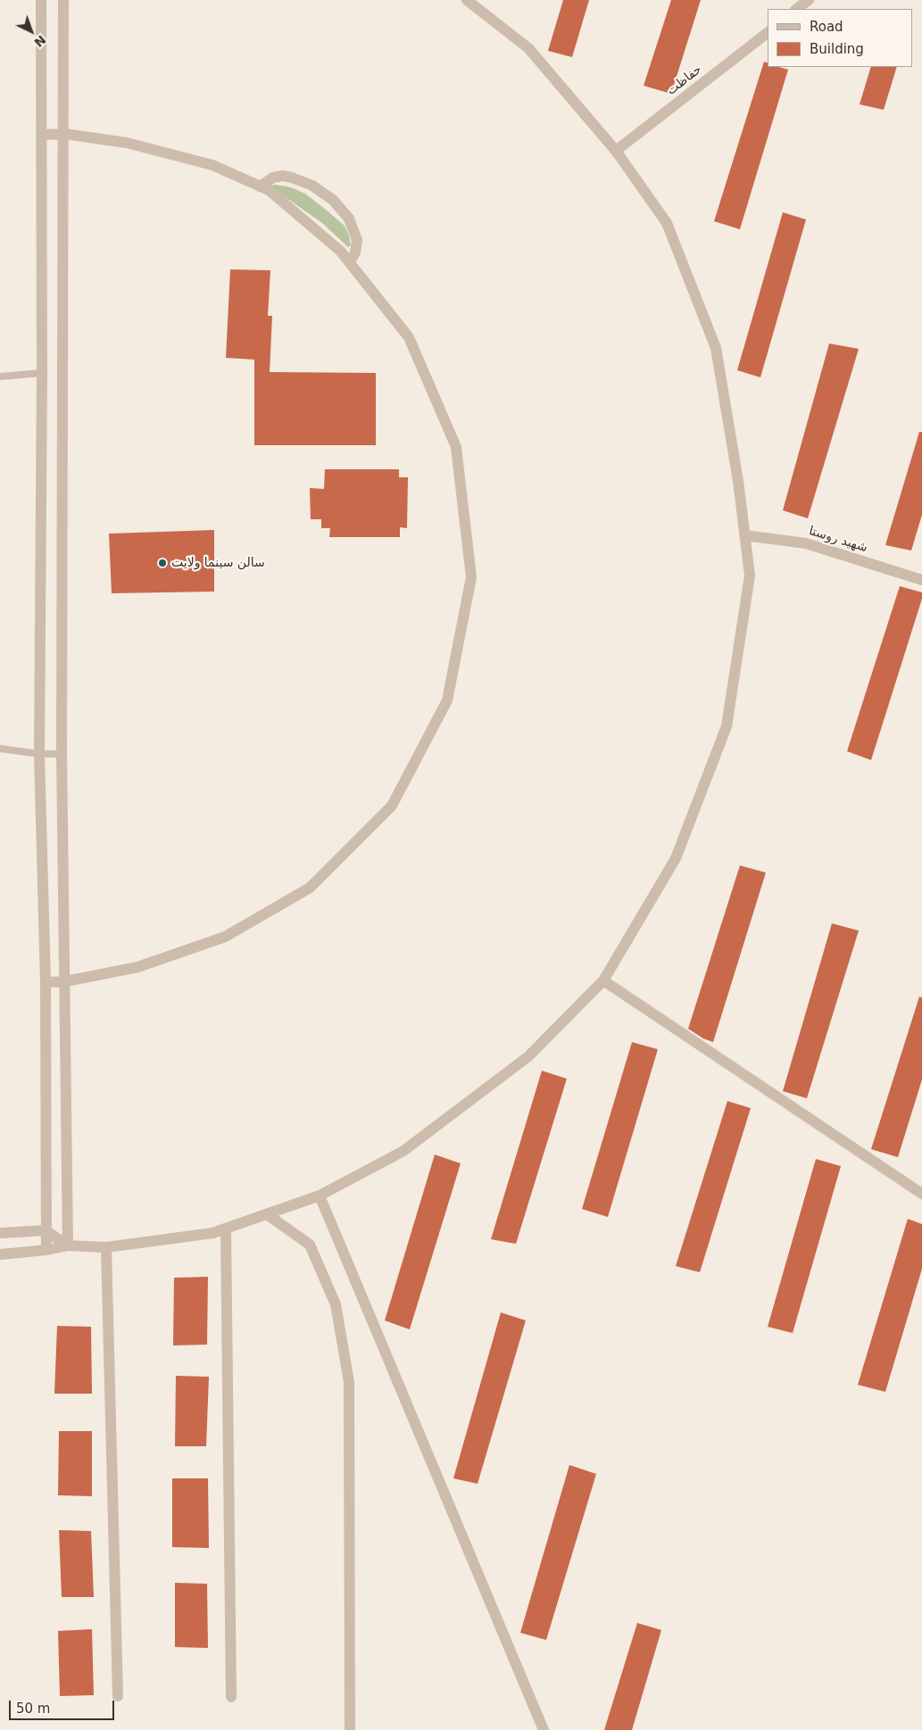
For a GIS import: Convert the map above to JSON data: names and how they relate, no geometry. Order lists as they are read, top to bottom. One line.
{"streets":{"street":["حفاظت","شهید روستا"]},"places":["سالن سینما ولایت"],"legend":["Road","Building"],"scale_bar":"50 m","north":"bottom right"}
